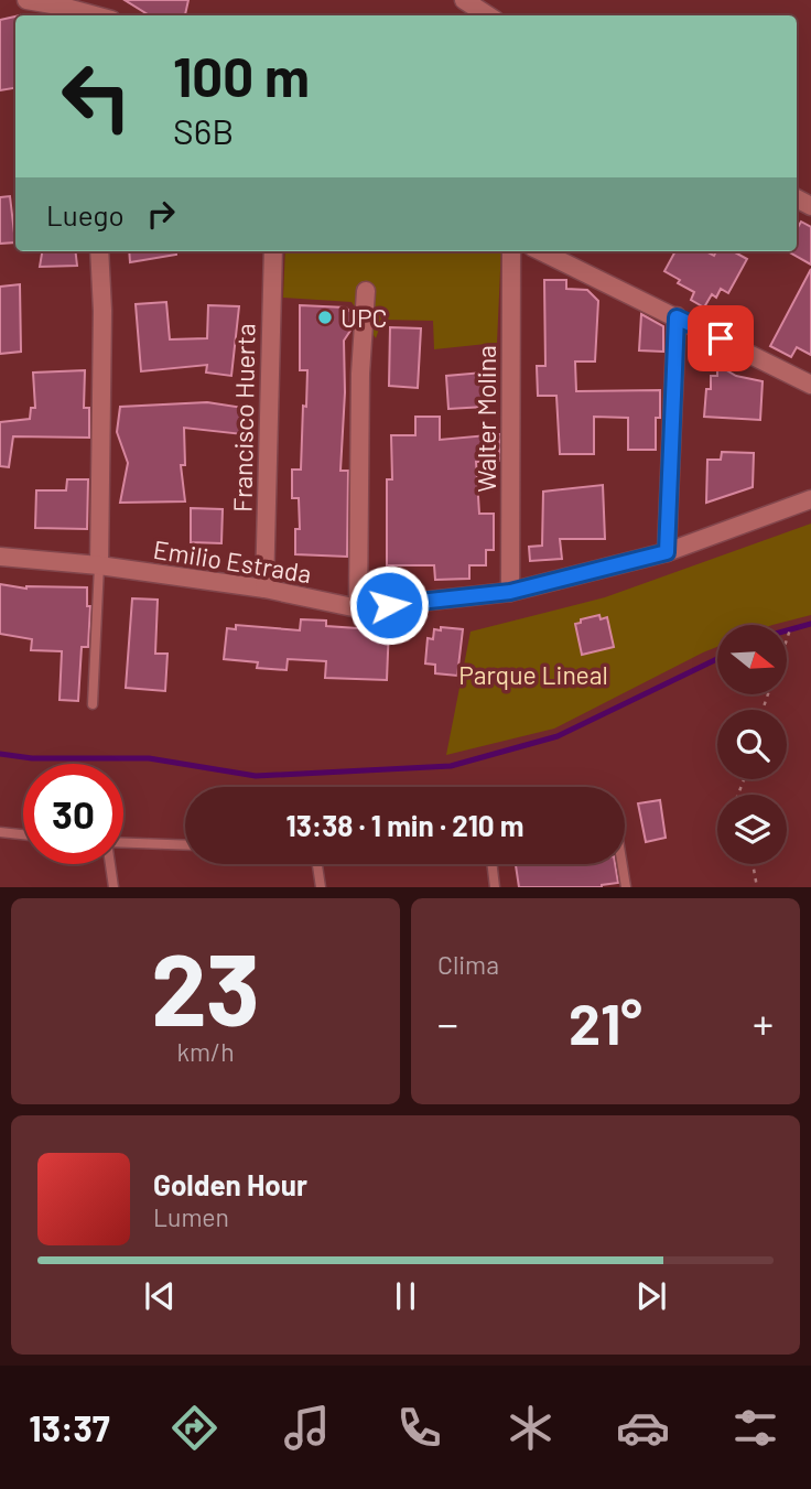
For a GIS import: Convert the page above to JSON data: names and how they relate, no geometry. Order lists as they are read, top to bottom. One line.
{"streets":{"street":["Francisco Huerta","Walter Molina","Emilio Estrada"]},"crossings":[["Francisco Huerta","Emilio Estrada"],["Walter Molina","Emilio Estrada"]],"parks":["Parque Lineal"],"places":["UPC"],"north":"right","page":{"turn":["100 m","S6B"],"then":"Luego","limit":"30","trip":"13:38 · 1 min · 210 m","tile":[["23","km/h"],"Clima"],"heat":["−","21°","+"],"song":["Golden Hour","Lumen"],"tabs":"13:37"}}
